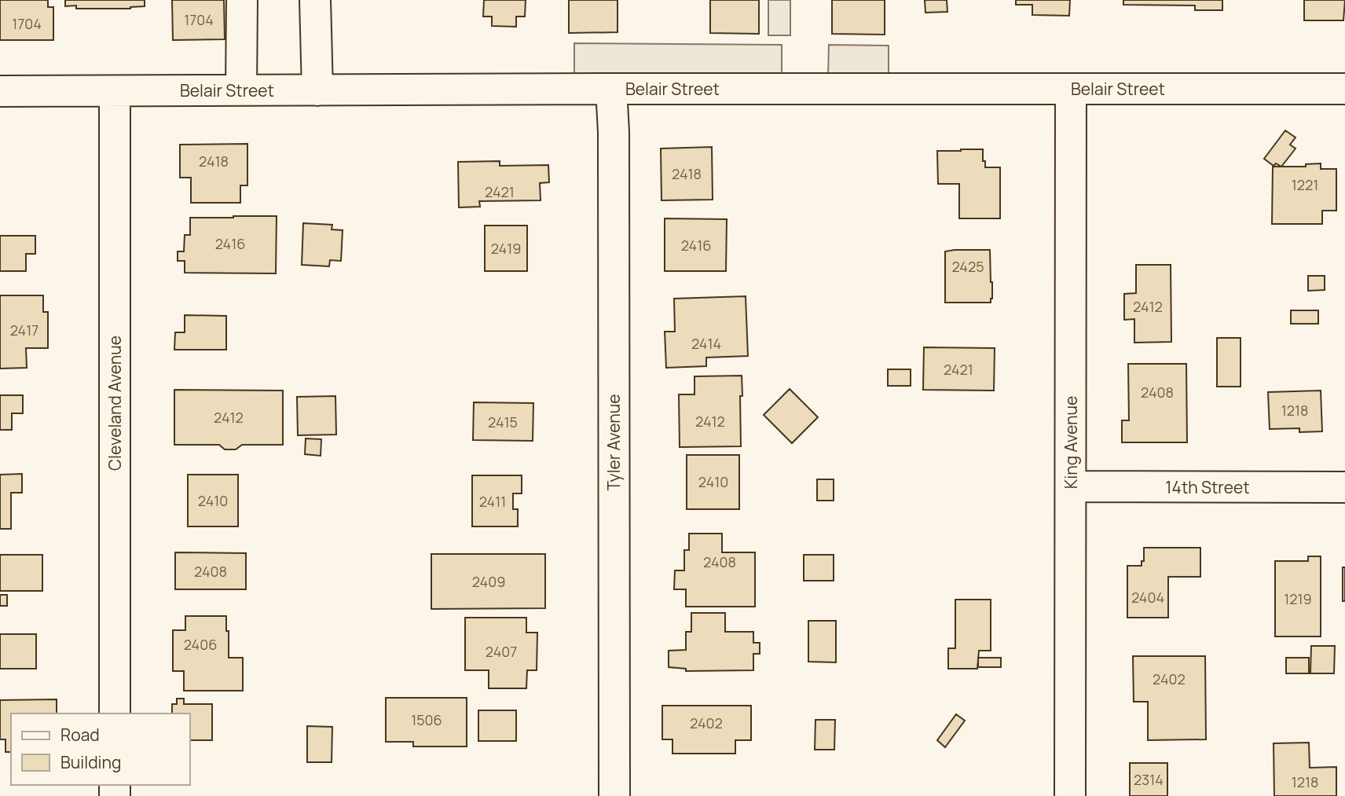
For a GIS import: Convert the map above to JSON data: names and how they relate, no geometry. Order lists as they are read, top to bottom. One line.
{"streets":{"street":["Belair Street","Cleveland Avenue","Tyler Avenue","King Avenue","14th Street"]},"crossings":[["Belair Street","Cleveland Avenue"],["Belair Street","Tyler Avenue"],["Belair Street","King Avenue"],["King Avenue","14th Street"]],"house_numbers":["1704","1704","2418","2418","1221","2421","2416","2416","2419","2425","2412","2417","2414","2421","2408","1218","2412","2412","2415","2410","2410","2411","2408","2408","2409","2404","1219","2406","2407","2402","1506","2402","2314","1218"],"legend":["Road","Building"]}
